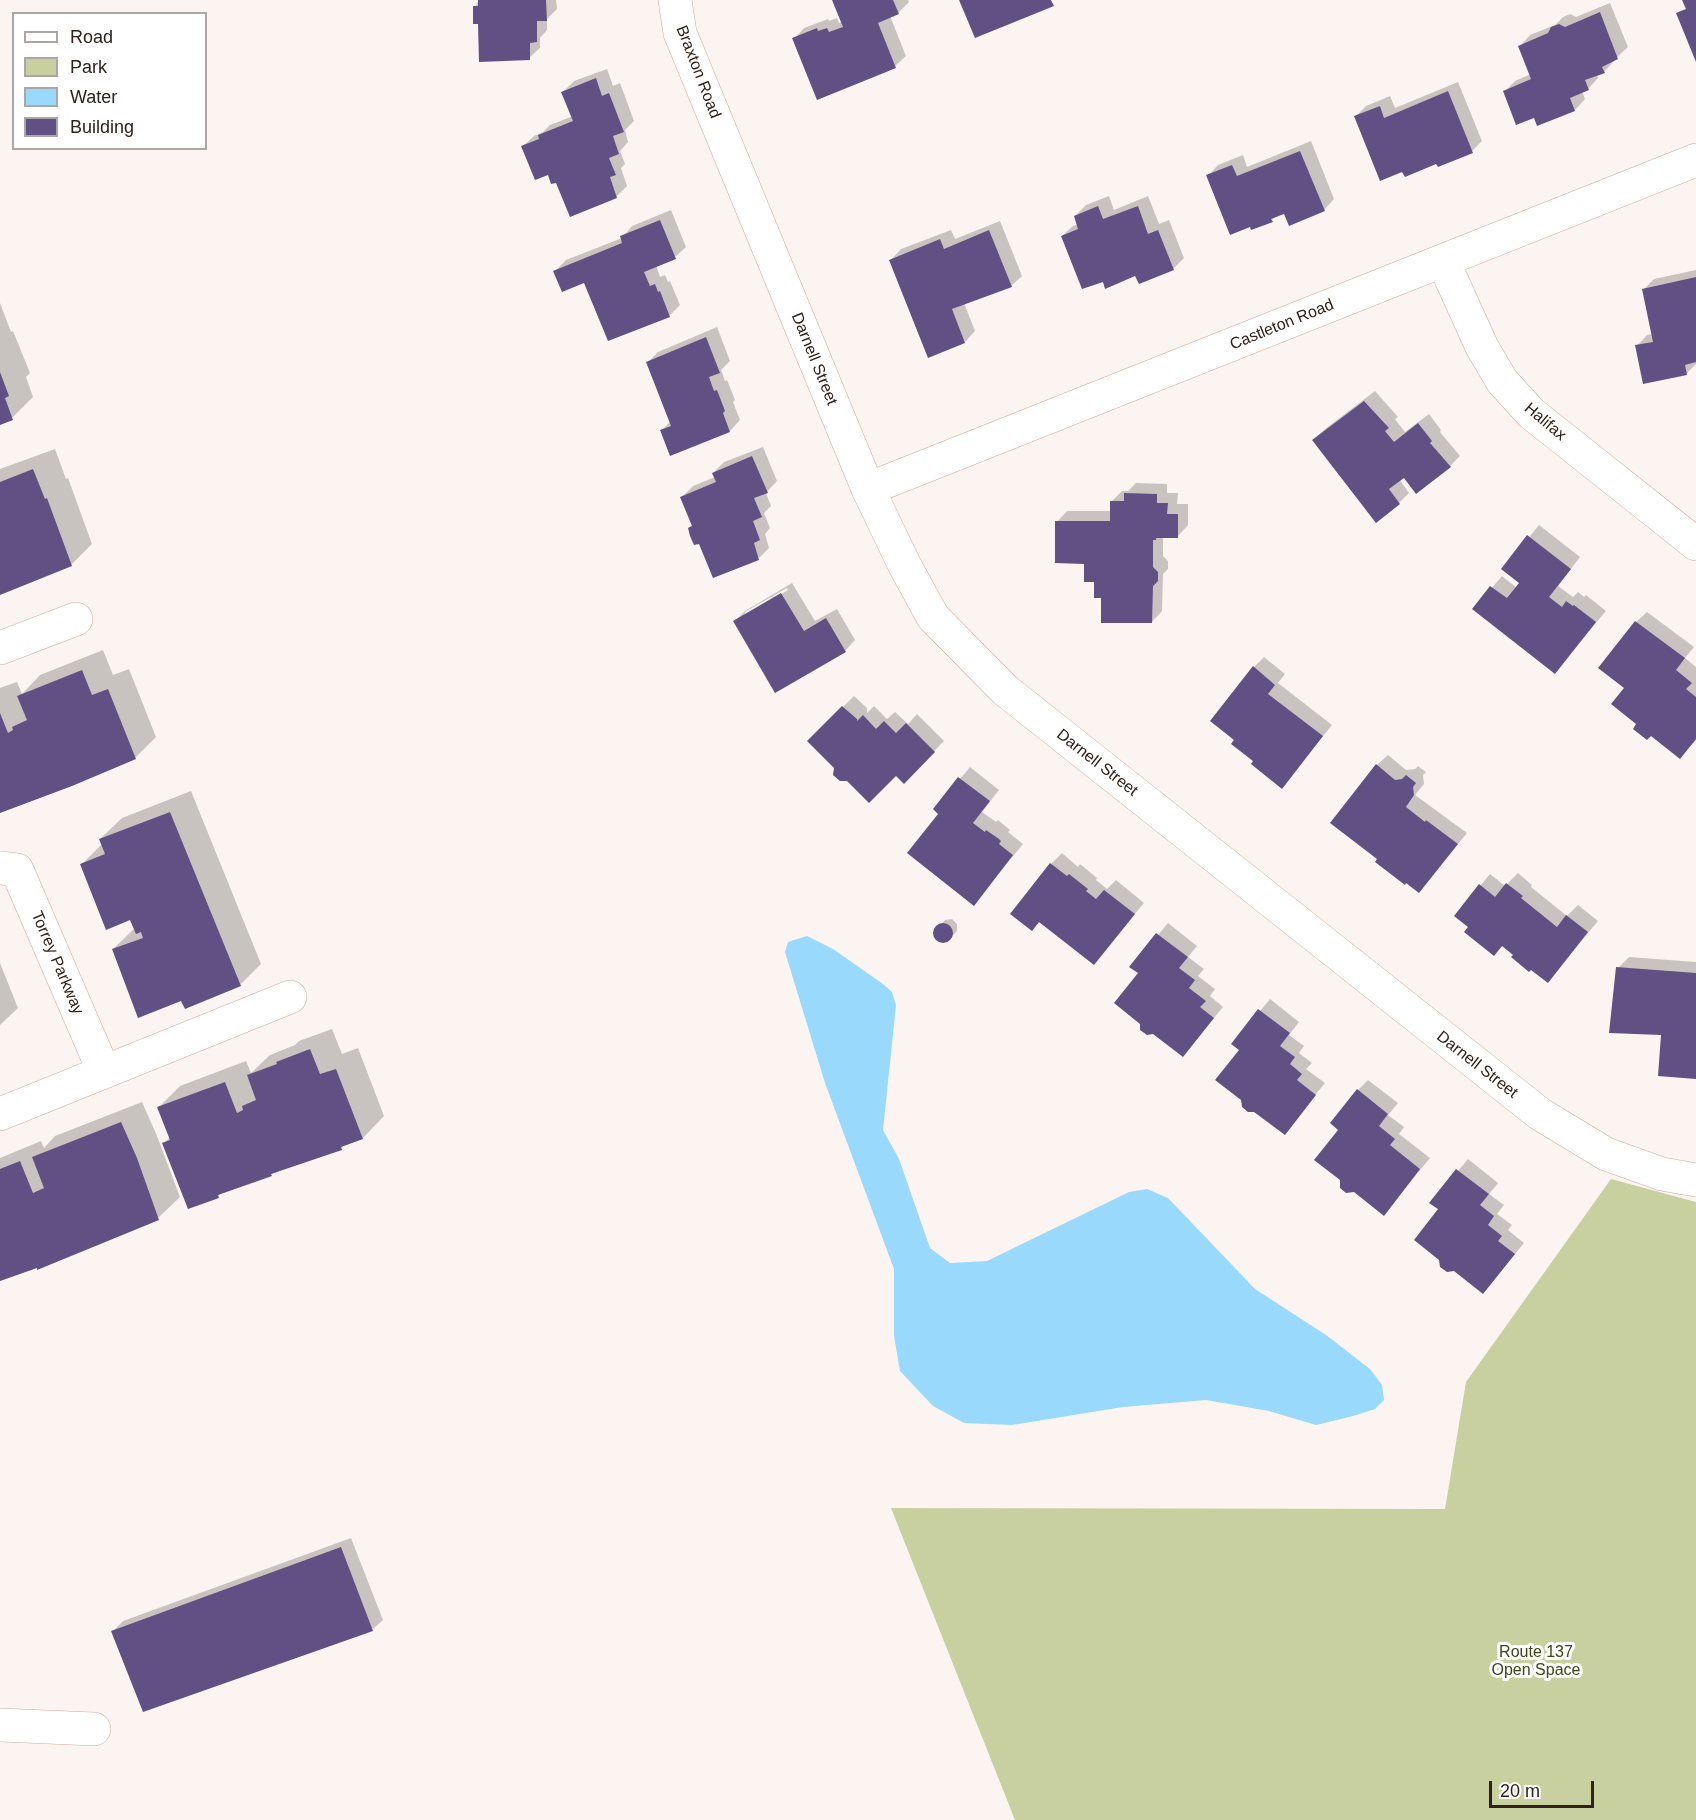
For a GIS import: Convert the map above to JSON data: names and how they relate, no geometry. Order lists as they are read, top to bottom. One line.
{"streets":{"street":["Braxton Road","Castleton Road","Darnell Street","Halifax","Torrey Parkway"]},"crossings":[["Braxton Road","Darnell Street"],["Castleton Road","Darnell Street"],["Castleton Road","Halifax"]],"parks":["Route 137 Open Space"],"legend":["Road","Park","Water","Building"],"scale_bar":"20 m"}
